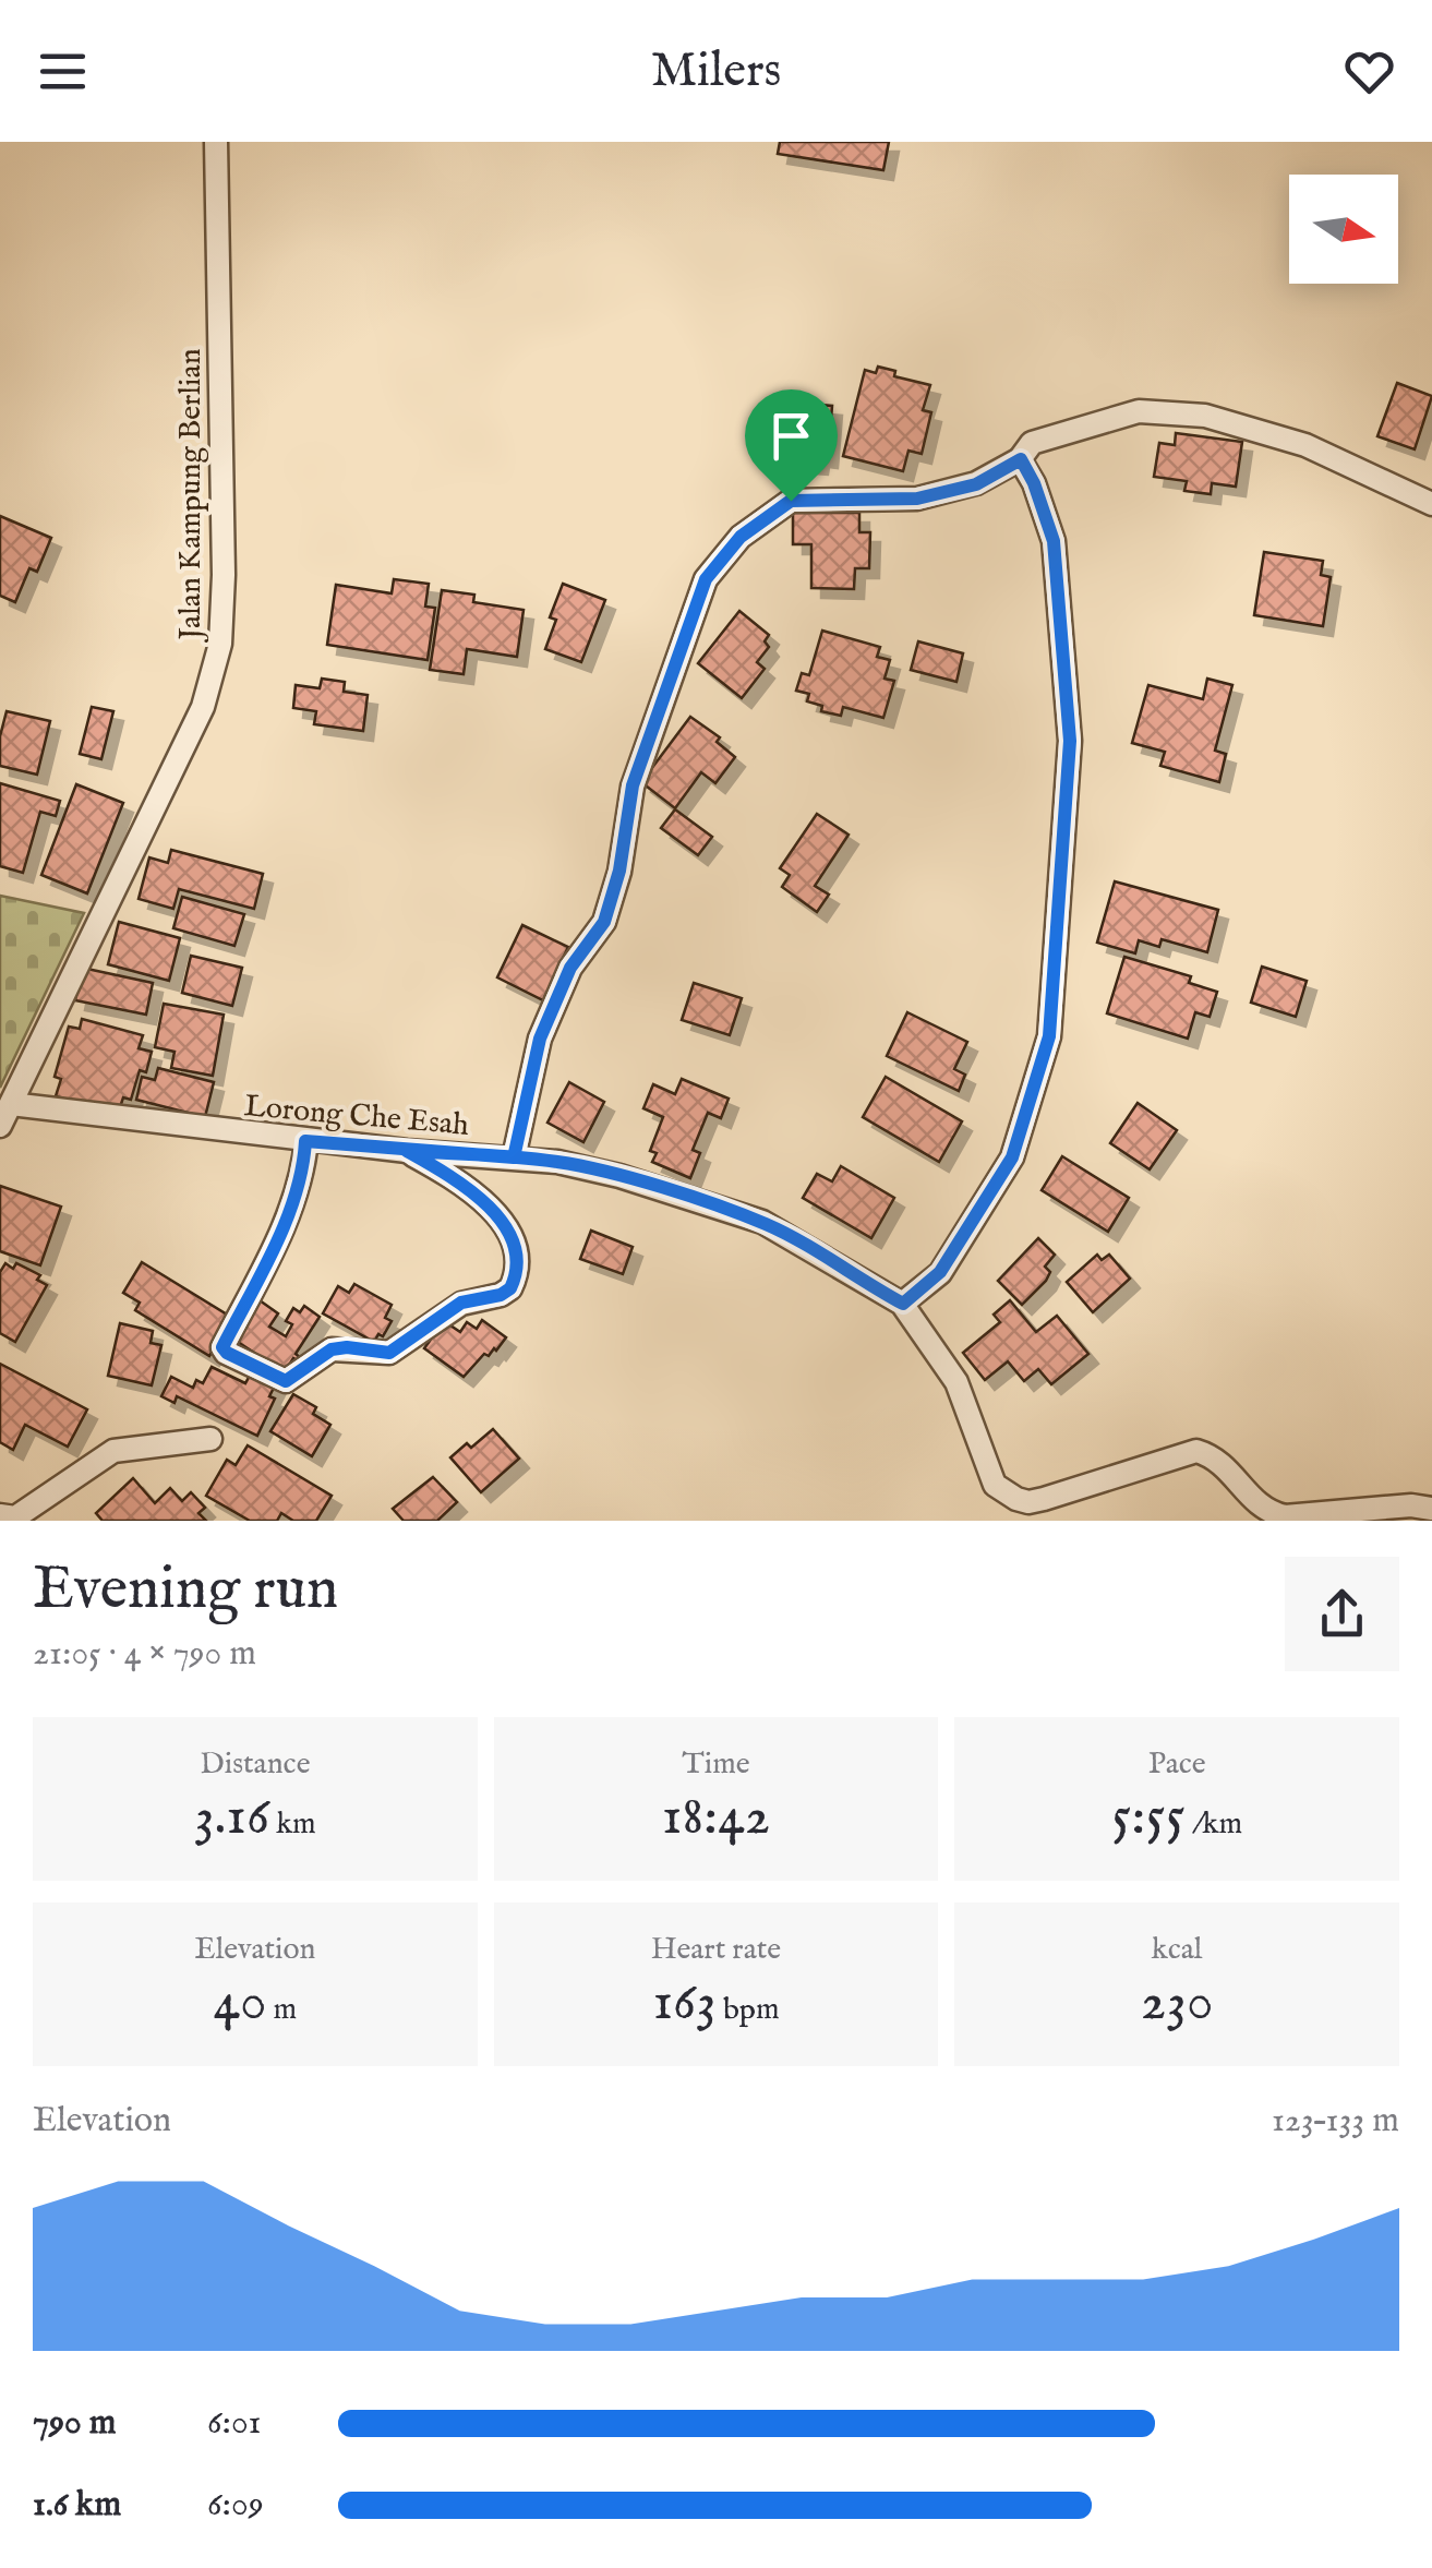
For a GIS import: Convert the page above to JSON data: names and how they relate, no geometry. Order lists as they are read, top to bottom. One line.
{"streets":{"street":["Jalan Kampung Berlian","Lorong Che Esah"]},"crossings":[["Jalan Kampung Berlian","Lorong Che Esah"]],"north":"right","page":{"header":"Milers","heading":["Evening run","21:05 · 4 × 790 m"],"stats":[["Distance","3.16 km"],["Time","18:42"],["Pace","5:55 /km"],["Elevation","40 m"],["Heart rate","163 bpm"],["kcal","230"]],"chart":["Elevation","123–133 m"],"list":[{"name":"790 m","note":"6:01"},{"name":"1.6 km","note":"6:09"}]}}
